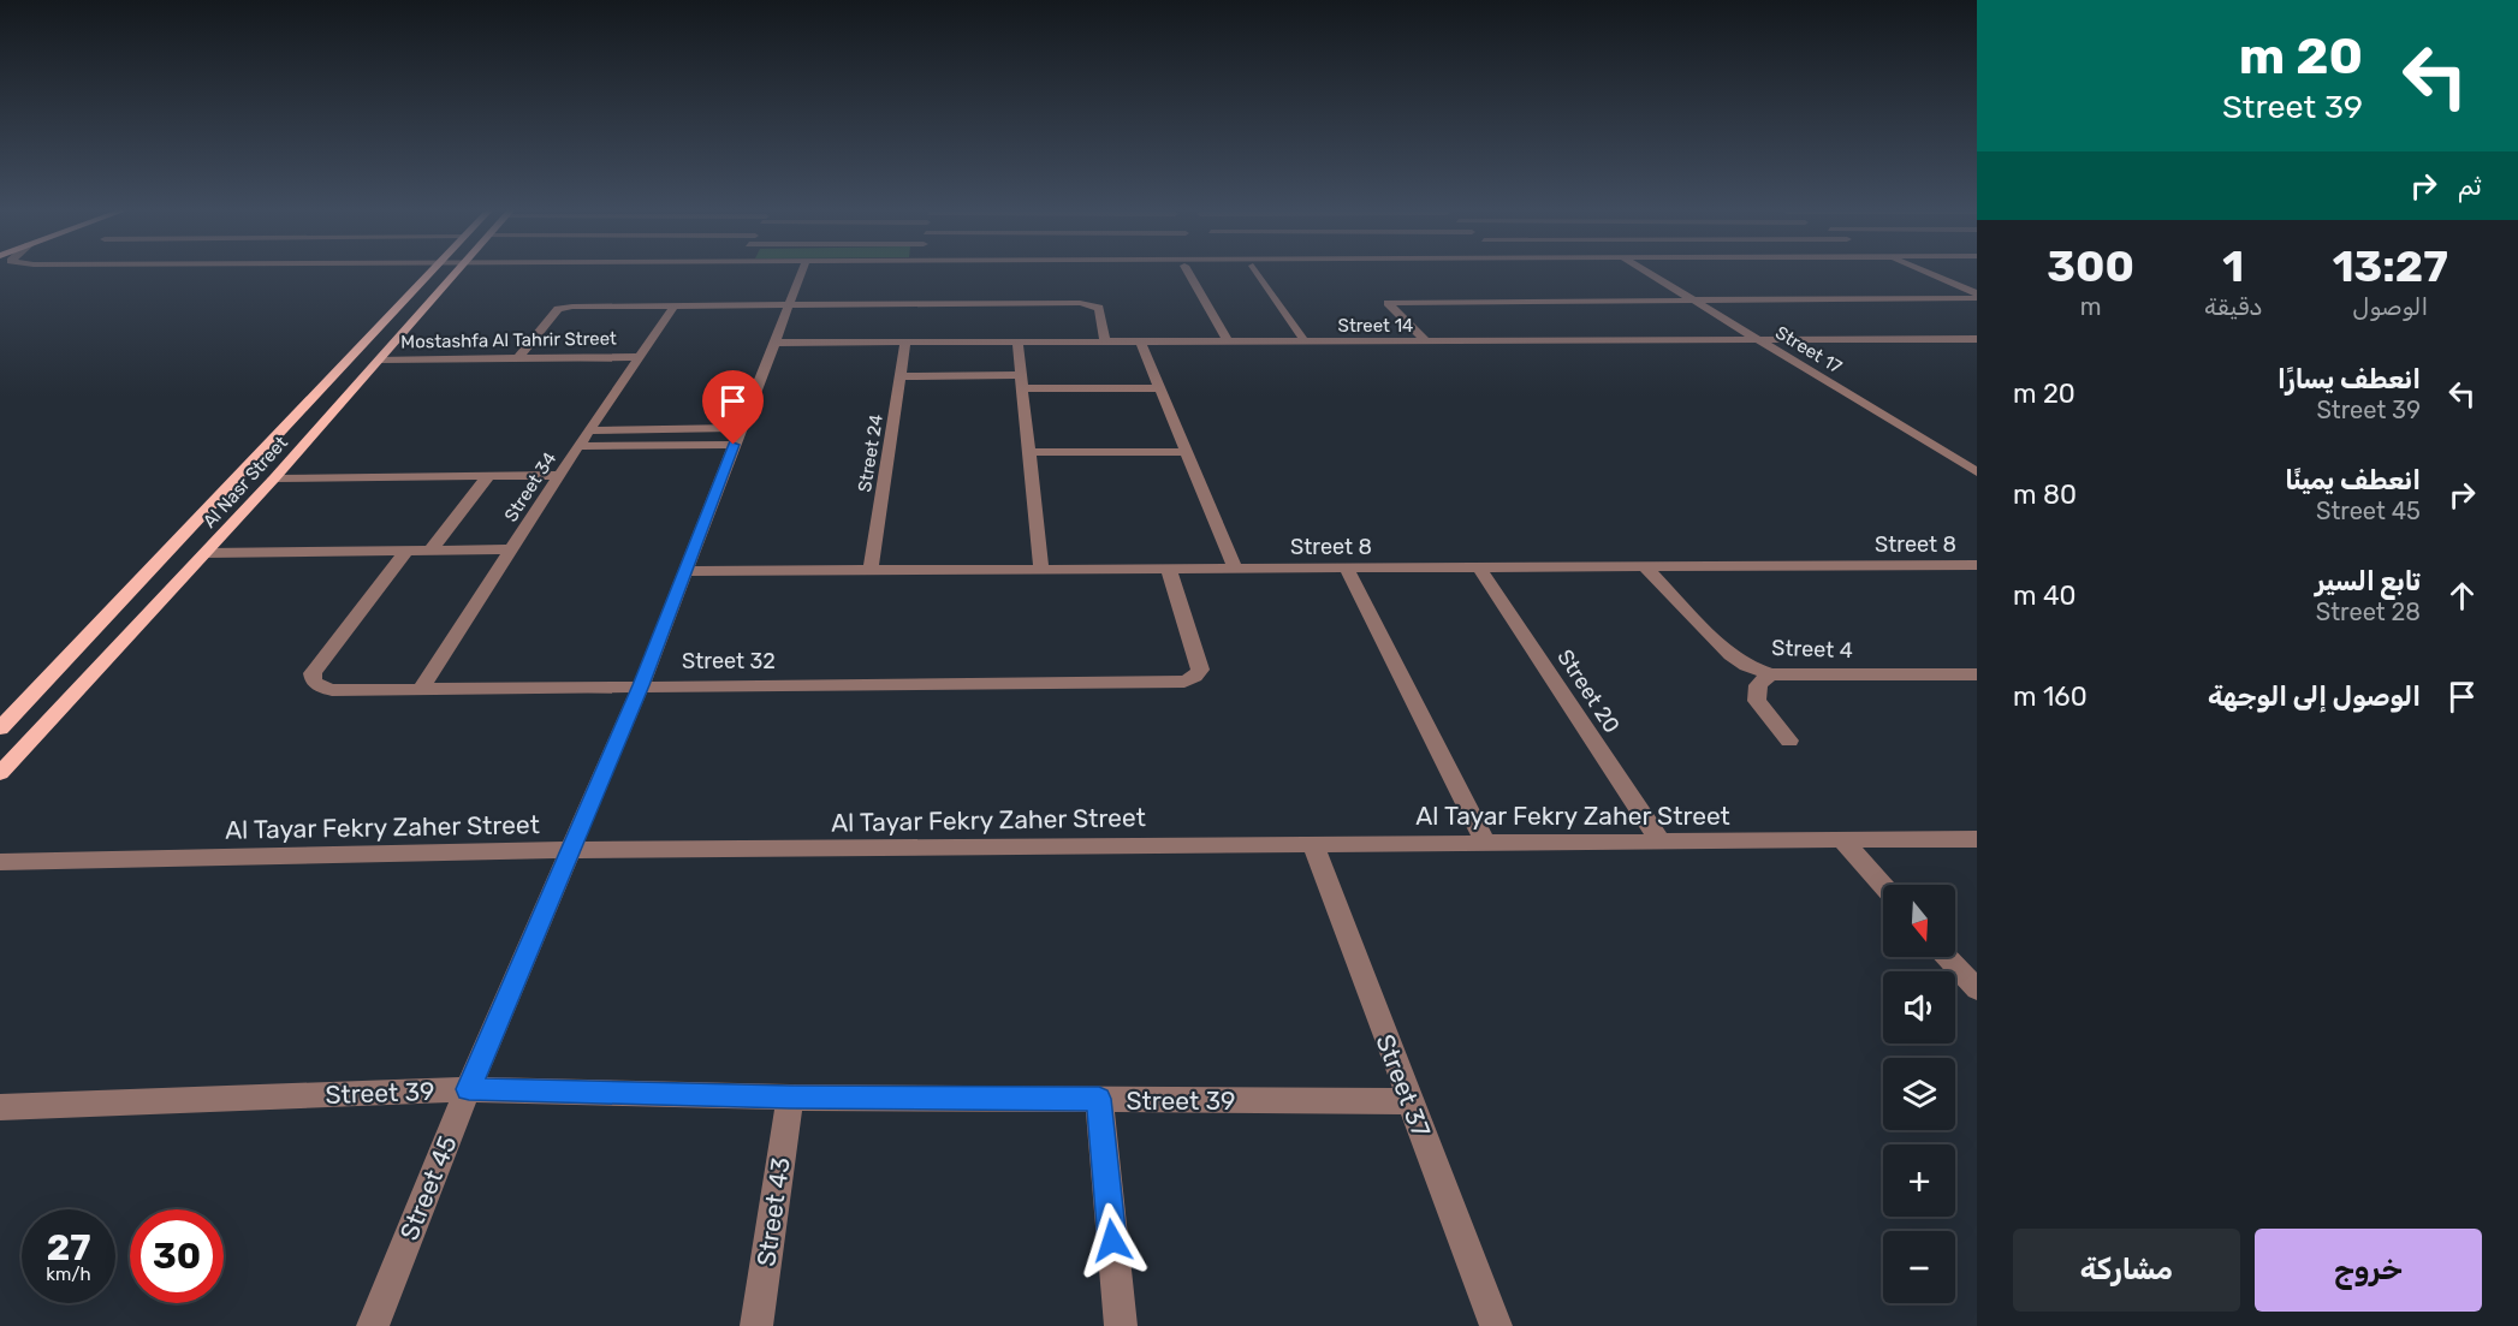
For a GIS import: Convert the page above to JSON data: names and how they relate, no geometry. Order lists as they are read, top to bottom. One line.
{"streets":{"main road":["Al Nasr Street"],"street":["Street 14","Mostashfa Al Tahrir Street","Street 17","Street 24","Street 34","Street 8","Street 4","Street 32","Street 20","Al Tayar Fekry Zaher Street","Street 37","Street 39","Street 45","Street 43"]},"crossings":[["Street 14","Street 17"],["Street 14","Street 24"],["Street 14","Street 45"],["Mostashfa Al Tahrir Street","Al Nasr Street"],["Mostashfa Al Tahrir Street","Street 34"],["Street 24","Street 8"],["Street 34","Street 32"],["Street 8","Street 4"],["Street 8","Street 32"],["Street 8","Street 20"],["Street 8","Street 45"],["Street 32","Street 45"],["Street 20","Al Tayar Fekry Zaher Street"],["Al Tayar Fekry Zaher Street","Street 37"],["Al Tayar Fekry Zaher Street","Street 45"],["Street 37","Street 39"],["Street 39","Street 45"],["Street 39","Street 43"]],"north":"bottom","page":{"turn":["20 m","Street 39"],"then":"ثم","eta":["13:27","الوصول","1","دقيقة","300","m"],"list":[{"name":"انعطف يسارًا","note":"Street 39","value":"20 m"},{"name":"انعطف يمينًا","note":"Street 45","value":"80 m"},{"name":"تابع السير","note":"Street 28","value":"40 m"},{"name":"الوصول إلى الوجهة","value":"160 m"}],"map_buttons":["+","−"],"speed":"27 km/h","limit":"30","buttons":["خروج","مشاركة"]}}
